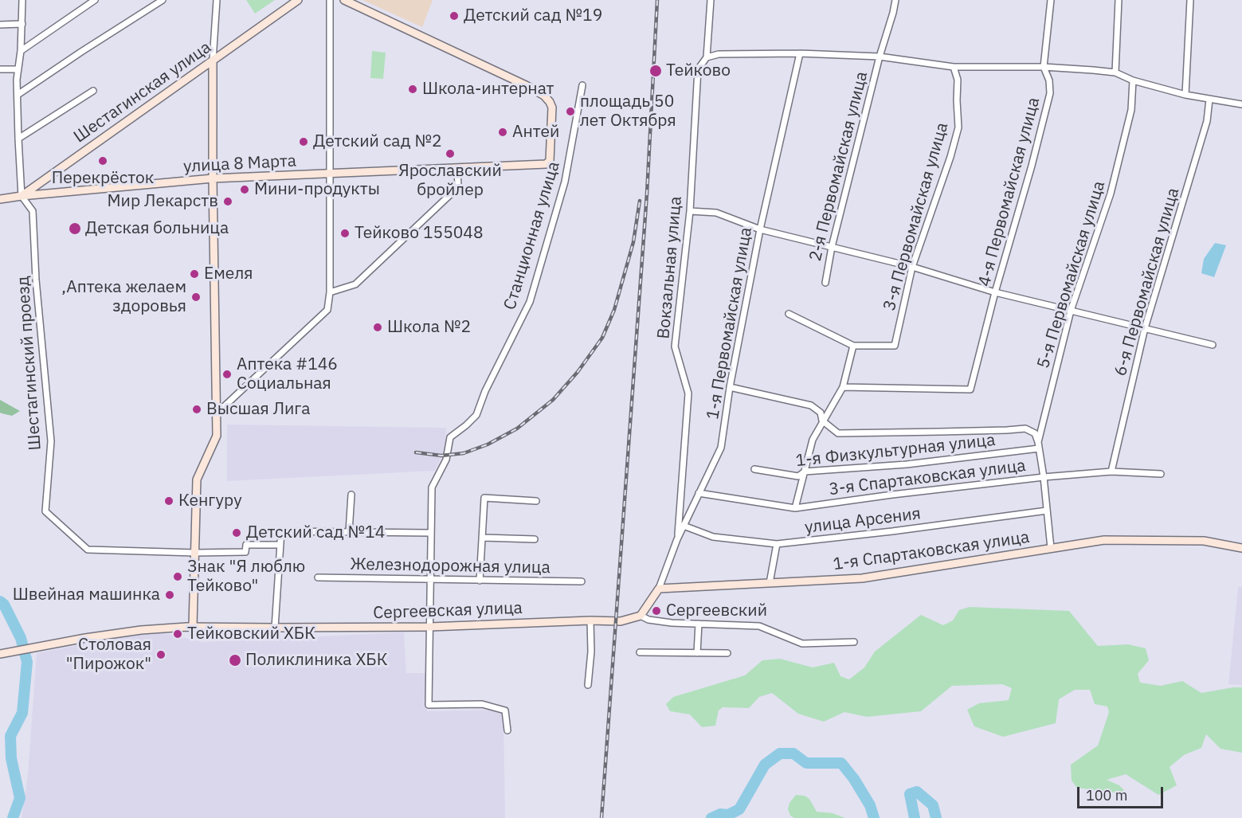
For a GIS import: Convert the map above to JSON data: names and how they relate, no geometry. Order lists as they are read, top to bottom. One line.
{"streets":{"street":["Шестагинская улица","улица 8 Марта","2-я Первомайская улица","4-я Первомайская улица","3-я Первомайская улица","Станционная улица","Вокзальная улица","5-я Первомайская улица","6-я Первомайская улица","1-я Первомайская улица","Шестагинский проезд","1-я Физкультурная улица","3-я Спартаковская улица","улица Арсения","1-я Спартаковская улица","Железнодорожная улица","Сергеевская улица"]},"crossings":[["Шестагинская улица","улица 8 Марта"],["Шестагинская улица","Шестагинский проезд"],["улица 8 Марта","Шестагинский проезд"],["Станционная улица","Железнодорожная улица"],["Станционная улица","Сергеевская улица"],["Вокзальная улица","1-я Первомайская улица"],["5-я Первомайская улица","1-я Физкультурная улица"],["5-я Первомайская улица","3-я Спартаковская улица"],["5-я Первомайская улица","улица Арсения"],["5-я Первомайская улица","1-я Спартаковская улица"],["6-я Первомайская улица","3-я Спартаковская улица"],["1-я Первомайская улица","3-я Спартаковская улица"],["1-я Первомайская улица","улица Арсения"],["1-я Первомайская улица","1-я Спартаковская улица"]],"places":["Детский сад №19","Тейково","Школа-интернат","площадь 50 лет Октября","Антей","Детский сад №2","Ярославский бройлер","Перекрёсток","Мини-продукты","Мир Лекарств","Детская больница","Тейково 155048","Емеля",",Аптека желаем здоровья","Школа №2","Аптека #146 Социальная","Высшая Лига","Кенгуру","Детский сад №14","Знак \"Я люблю Тейково\"","Швейная машинка","Сергеевский","Тейковский ХБК","Столовая \"Пирожок\"","Поликлиника ХБК"],"scale_bar":"100 m"}
